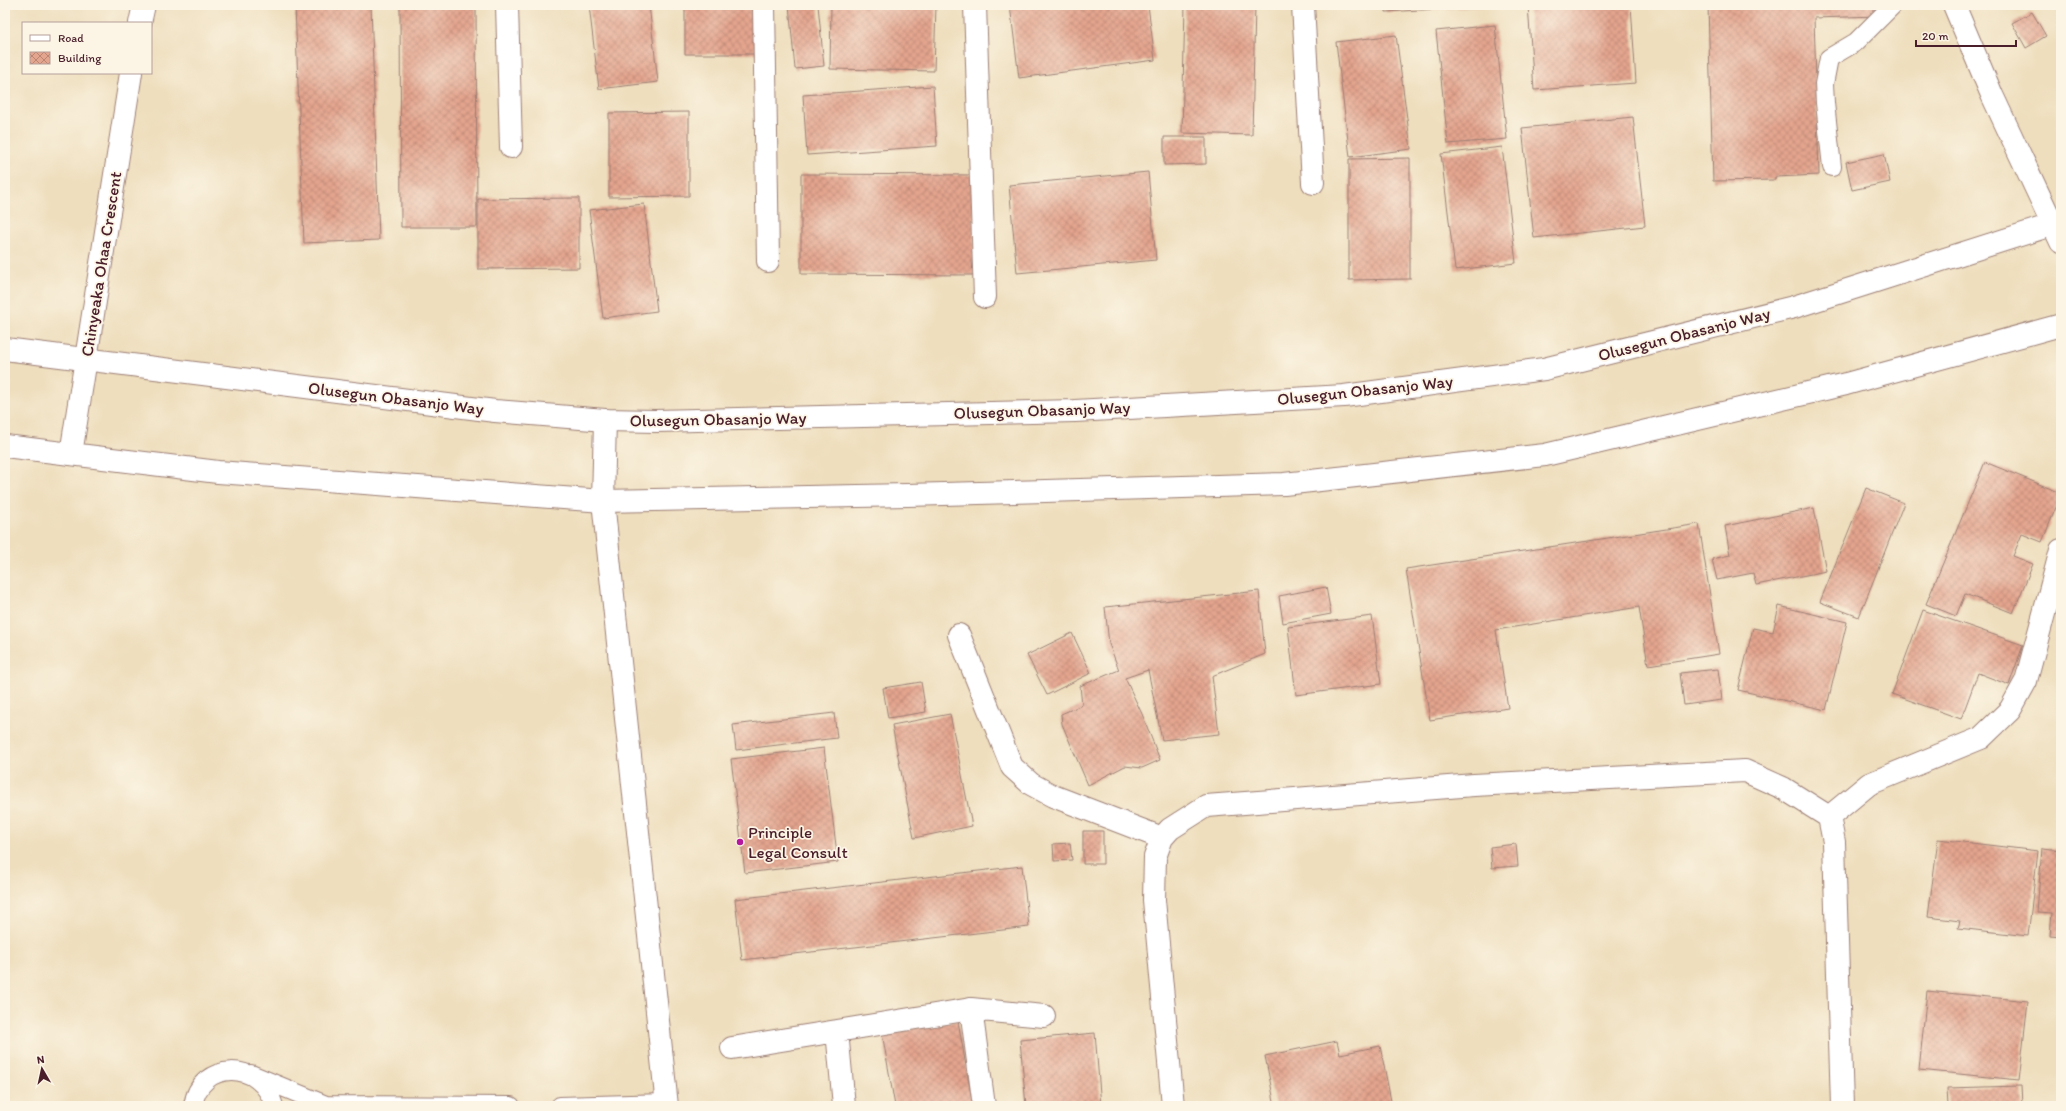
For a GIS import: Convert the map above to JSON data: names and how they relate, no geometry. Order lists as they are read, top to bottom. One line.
{"streets":{"street":["Chinyeaka Ohaa Crescent","Olusegun Obasanjo Way"]},"crossings":[["Chinyeaka Ohaa Crescent","Olusegun Obasanjo Way"]],"places":["Principle Legal Consult"],"legend":["Road","Building"],"scale_bar":"20 m","north":"top"}
